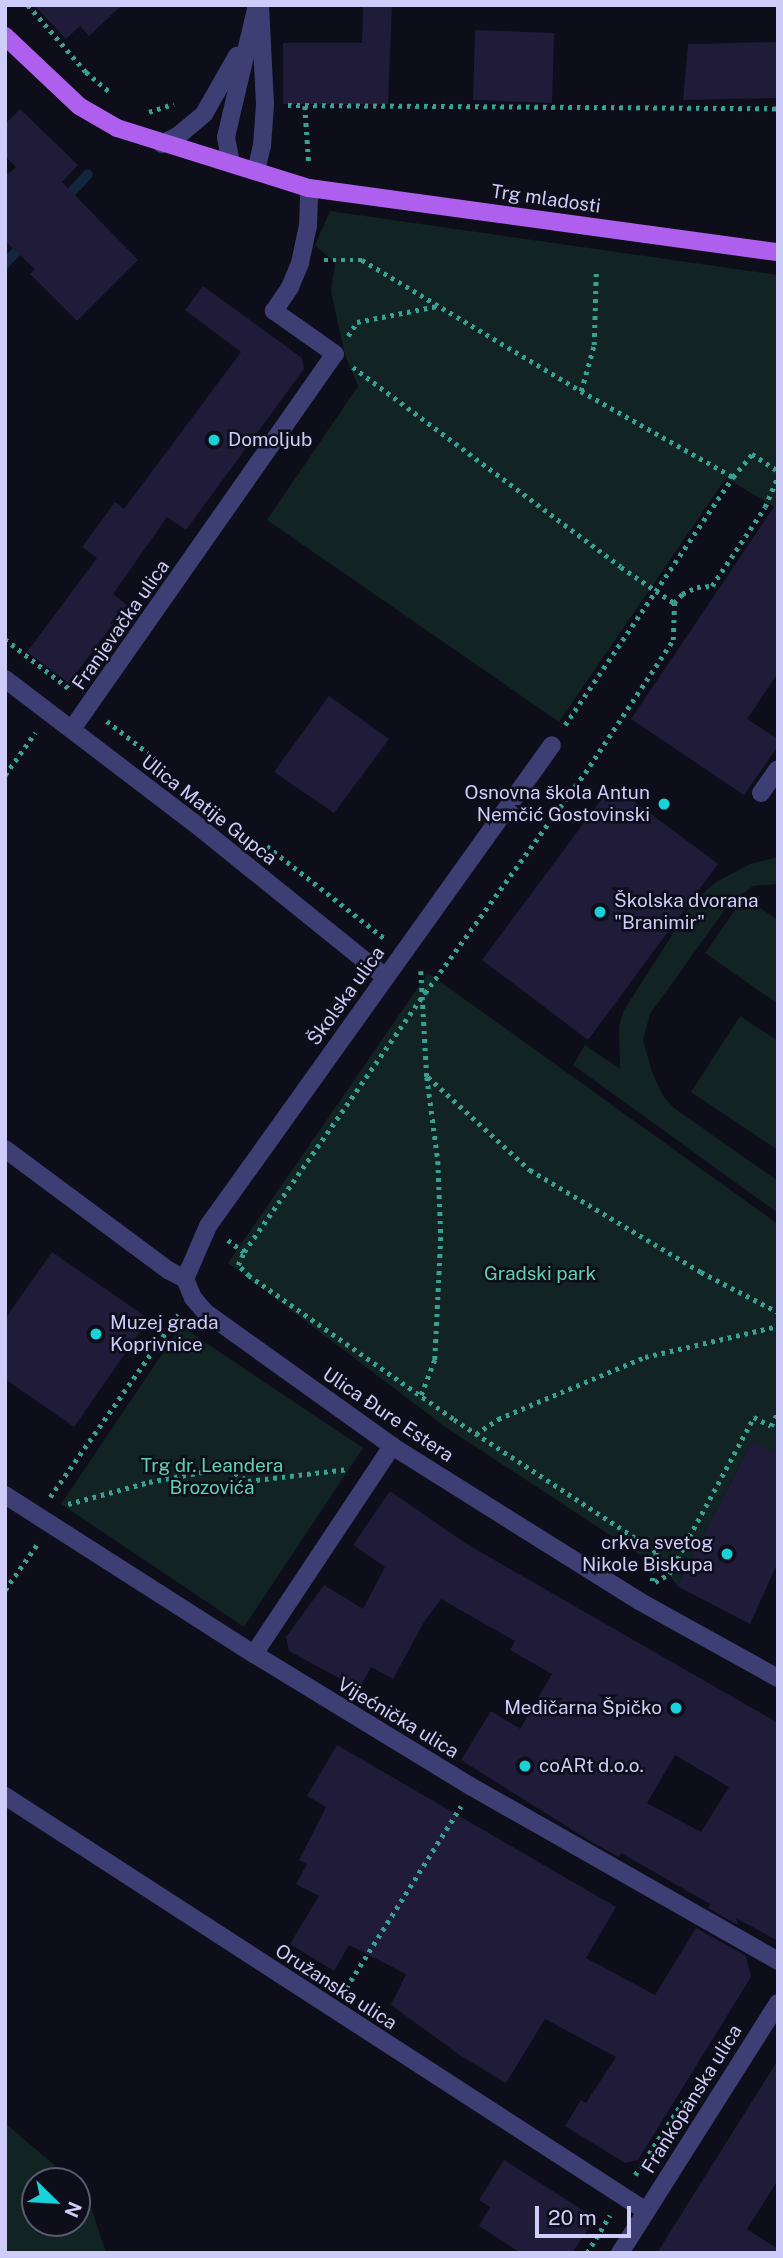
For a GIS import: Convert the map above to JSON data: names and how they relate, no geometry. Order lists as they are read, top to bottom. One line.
{"streets":{"main road":["Trg mladosti"],"street":["Franjevačka ulica","Ulica Matije Gupca","Školska ulica","Ulica Đure Estera","Vijećnička ulica","Oružanska ulica","Frankopanska ulica"]},"crossings":[["Franjevačka ulica","Ulica Matije Gupca"],["Ulica Matije Gupca","Školska ulica"],["Školska ulica","Ulica Đure Estera"],["Oružanska ulica","Frankopanska ulica"]],"parks":["Gradski park","Trg dr. Leandera Brozovića"],"places":["Domoljub","Osnovna škola Antun Nemčić Gostovinski","Školska dvorana \"Branimir\"","Muzej grada Koprivnice","crkva svetog Nikole Biskupa","Medičarna Špičko","coARt d.o.o."],"scale_bar":"20 m","north":"bottom right"}
